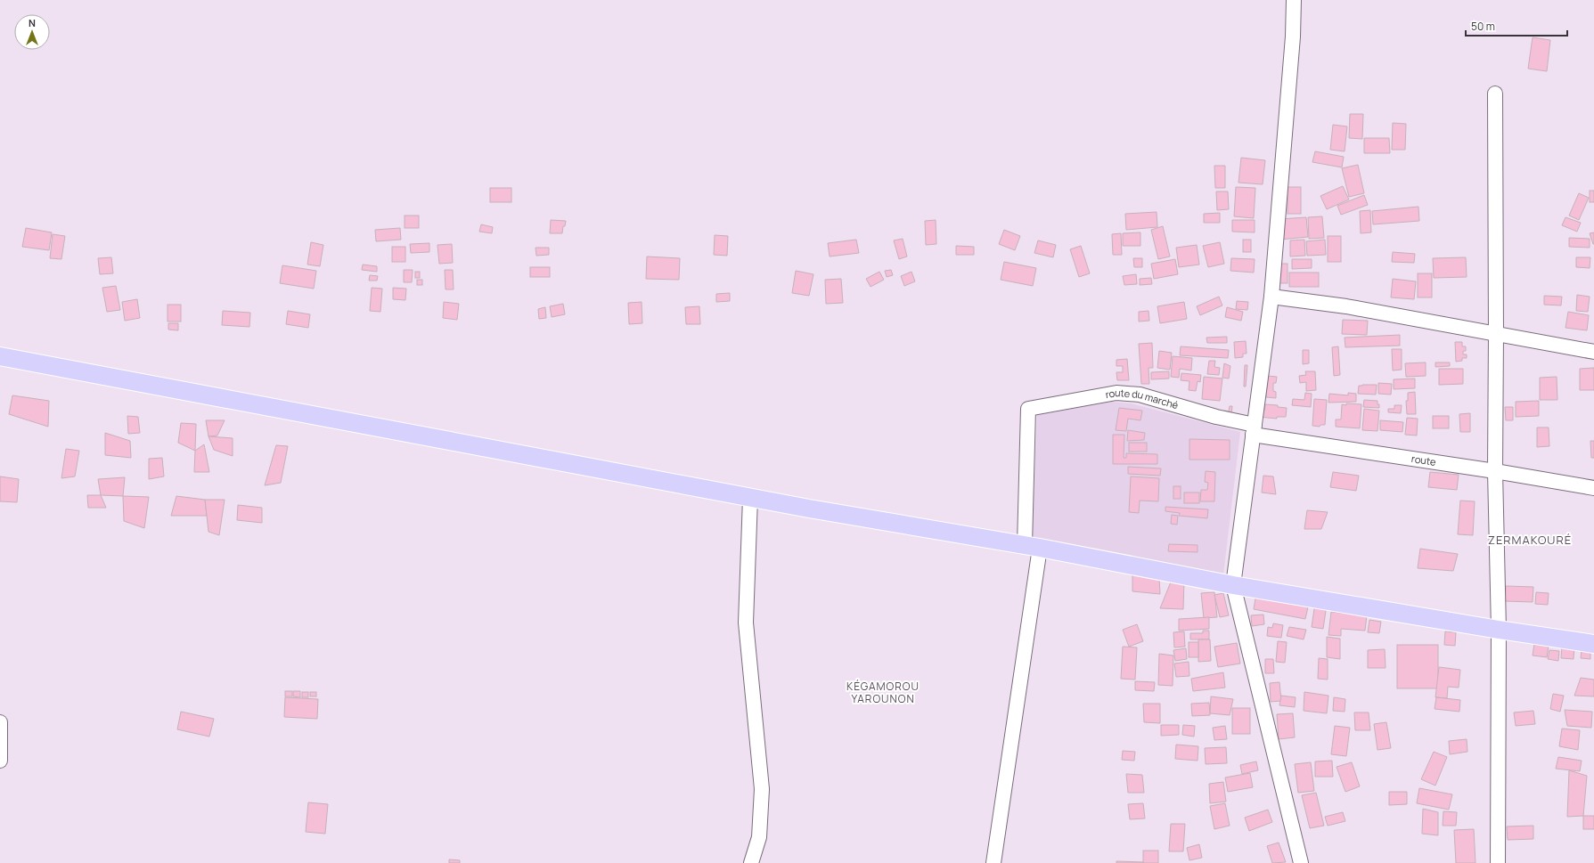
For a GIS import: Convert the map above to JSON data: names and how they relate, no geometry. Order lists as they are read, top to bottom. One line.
{"streets":{"street":["route du marché","route"]},"crossings":[["route du marché","route"]],"districts":["ZERMAKOURÉ","KÉGAMOROU YAROUNON"],"scale_bar":"50 m","north":"top"}
